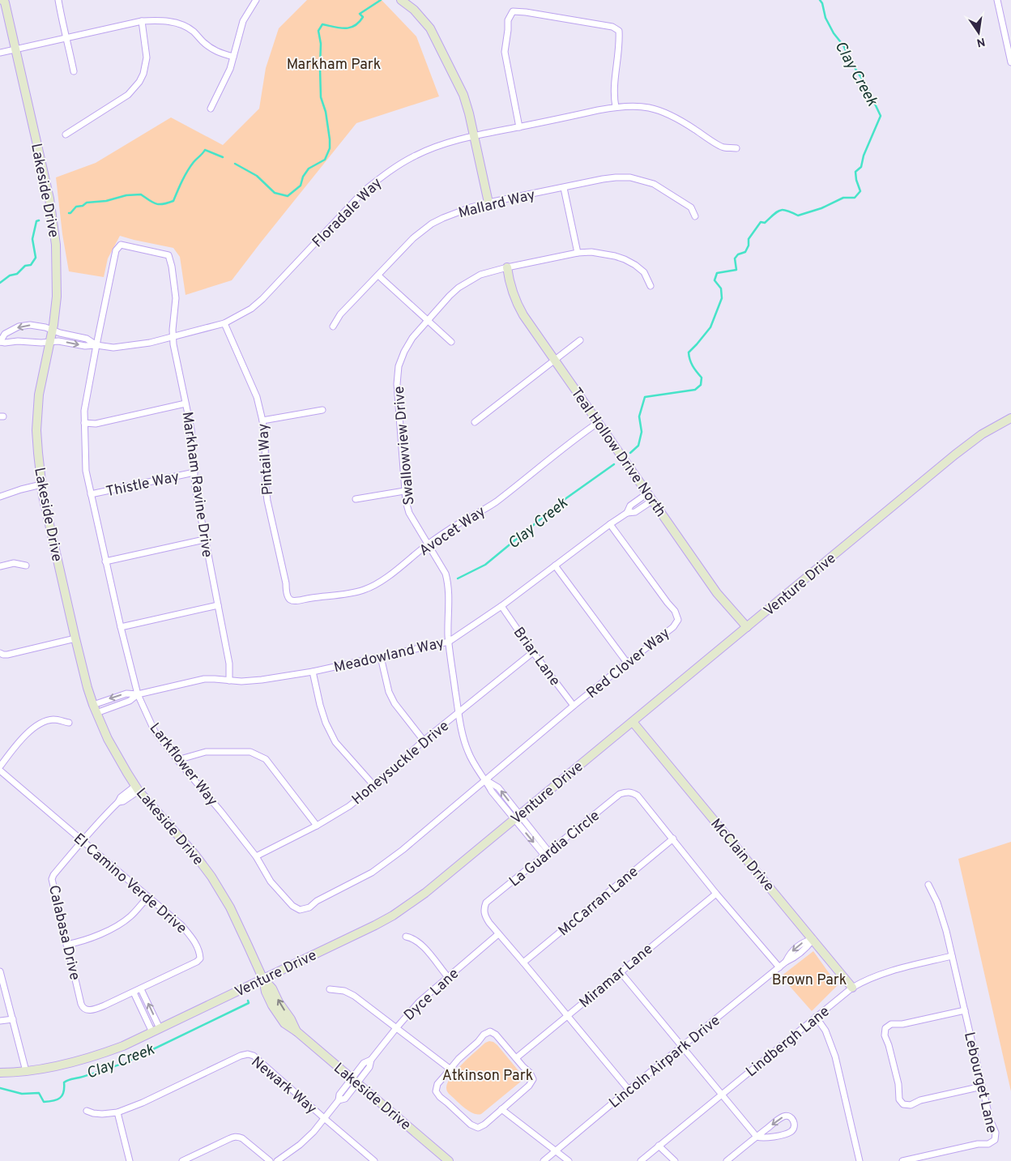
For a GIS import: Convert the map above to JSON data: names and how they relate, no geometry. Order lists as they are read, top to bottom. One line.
{"streets":{"street":["Lakeside Drive","Mallard Way","Floradale Way","Swallowview Drive","Teal Hollow Drive North","Pintail Way","Thistle Way","Markham Ravine Drive","Avocet Way","Venture Drive","Meadowland Way","Briar Lane","Red Clover Way","Honeysuckle Drive","Larkflower Way","La Guardia Circle","McClain Drive","El Camino Verde Drive","McCarran Lane","Calabasa Drive","Miramar Lane","Dyce Lane","Lindbergh Lane","Lincoln Airpark Drive","Lebourget Lane","Newark Way"]},"crossings":[["Lakeside Drive","Floradale Way"],["Lakeside Drive","Venture Drive"],["Lakeside Drive","Meadowland Way"],["Lakeside Drive","Calabasa Drive"],["Lakeside Drive","Dyce Lane"],["Floradale Way","Pintail Way"],["Floradale Way","Markham Ravine Drive"],["Floradale Way","Larkflower Way"],["Swallowview Drive","Teal Hollow Drive North"],["Swallowview Drive","Avocet Way"],["Swallowview Drive","Venture Drive"],["Swallowview Drive","Meadowland Way"],["Swallowview Drive","Red Clover Way"],["Swallowview Drive","Honeysuckle Drive"],["Swallowview Drive","Larkflower Way"],["Swallowview Drive","La Guardia Circle"],["Teal Hollow Drive North","Avocet Way"],["Teal Hollow Drive North","Venture Drive"],["Teal Hollow Drive North","Meadowland Way"],["Pintail Way","Avocet Way"],["Thistle Way","Markham Ravine Drive"],["Thistle Way","Larkflower Way"],["Markham Ravine Drive","Meadowland Way"],["Markham Ravine Drive","Larkflower Way"],["Venture Drive","McClain Drive"],["Meadowland Way","Briar Lane"],["Meadowland Way","Red Clover Way"],["Meadowland Way","Larkflower Way"],["Briar Lane","Red Clover Way"],["Briar Lane","Honeysuckle Drive"],["Red Clover Way","Larkflower Way"],["Honeysuckle Drive","Larkflower Way"],["La Guardia Circle","McCarran Lane"],["La Guardia Circle","Miramar Lane"],["La Guardia Circle","Dyce Lane"],["La Guardia Circle","Lincoln Airpark Drive"],["McClain Drive","Lindbergh Lane"],["McClain Drive","Lincoln Airpark Drive"],["El Camino Verde Drive","Calabasa Drive"],["Dyce Lane","Newark Way"],["Lindbergh Lane","Lebourget Lane"]],"water":["Clay Creek"],"parks":["Markham Park","Brown Park","Atkinson Park"],"north":"bottom"}
